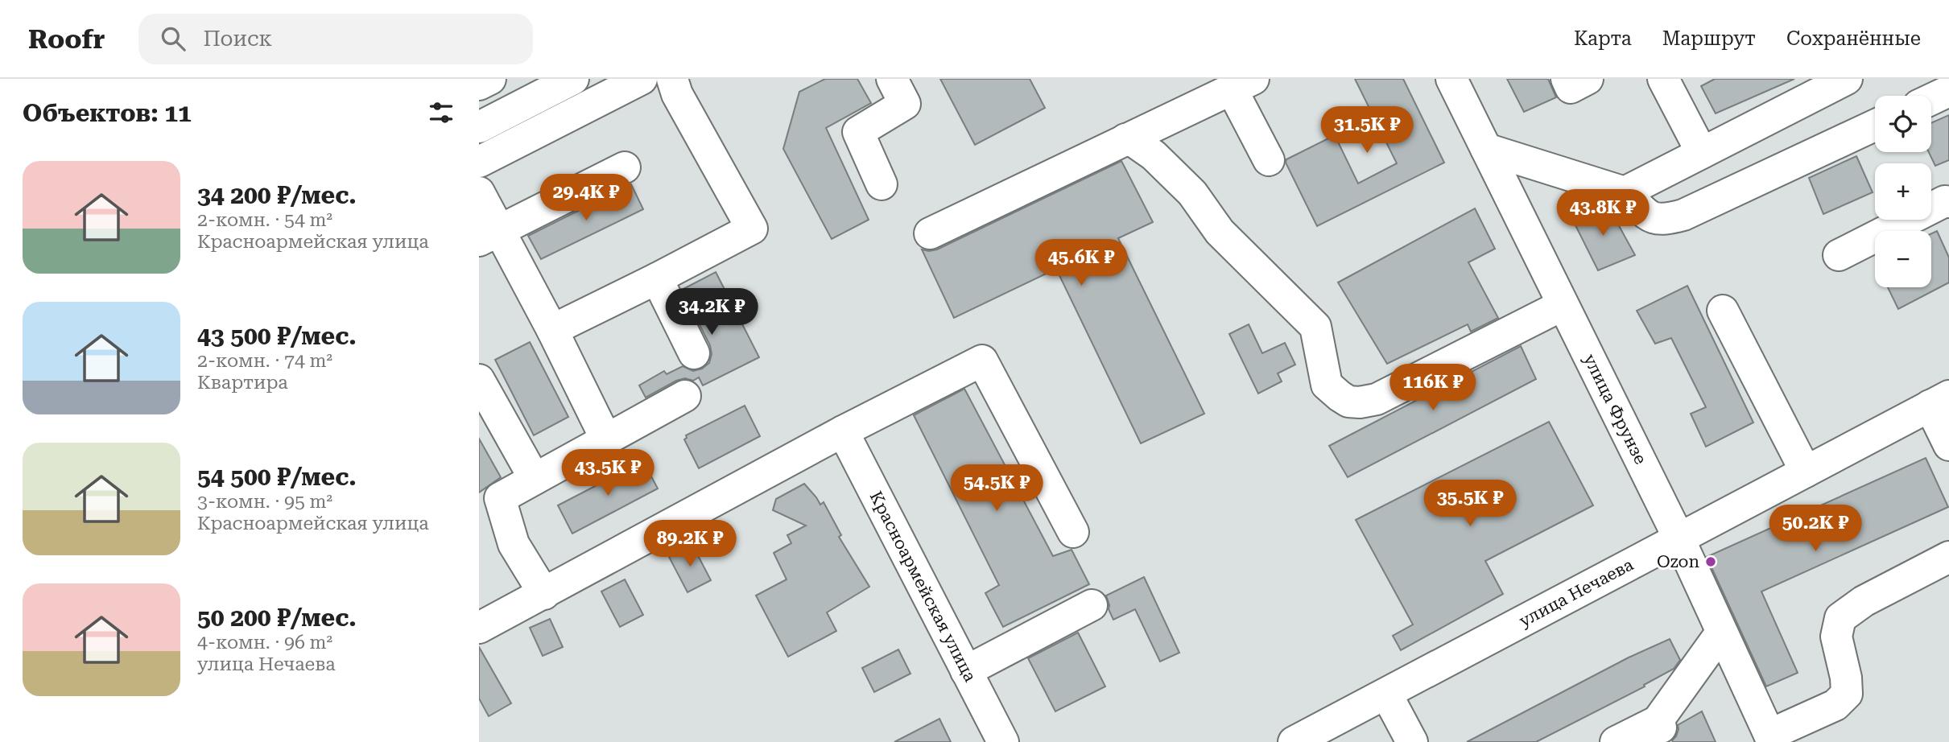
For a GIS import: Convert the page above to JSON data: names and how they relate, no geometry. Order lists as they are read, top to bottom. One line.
{"streets":{"street":["улица Фрунзе","Красноармейская улица","улица Нечаева"]},"crossings":[["улица Фрунзе","улица Нечаева"]],"places":["Ozon"],"page":{"header":"Roofr","search":"Поиск","nav":["Карта","Маршрут","Сохранённые"],"heading":"Объектов: 11","map_buttons":["+","−"],"price":["31.5K ₽","29.4K ₽","43.8K ₽","45.6K ₽","34.2K ₽","116K ₽","43.5K ₽","54.5K ₽","35.5K ₽","50.2K ₽","89.2K ₽"],"list":[{"name":"34 200 ₽/мес.","note":"2-комн. · 54 m² · Красноармейская улица"},{"name":"43 500 ₽/мес.","note":"2-комн. · 74 m² · Квартира"},{"name":"54 500 ₽/мес.","note":"3-комн. · 95 m² · Красноармейская улица"},{"name":"50 200 ₽/мес.","note":"4-комн. · 96 m² · улица Нечаева"}]}}
